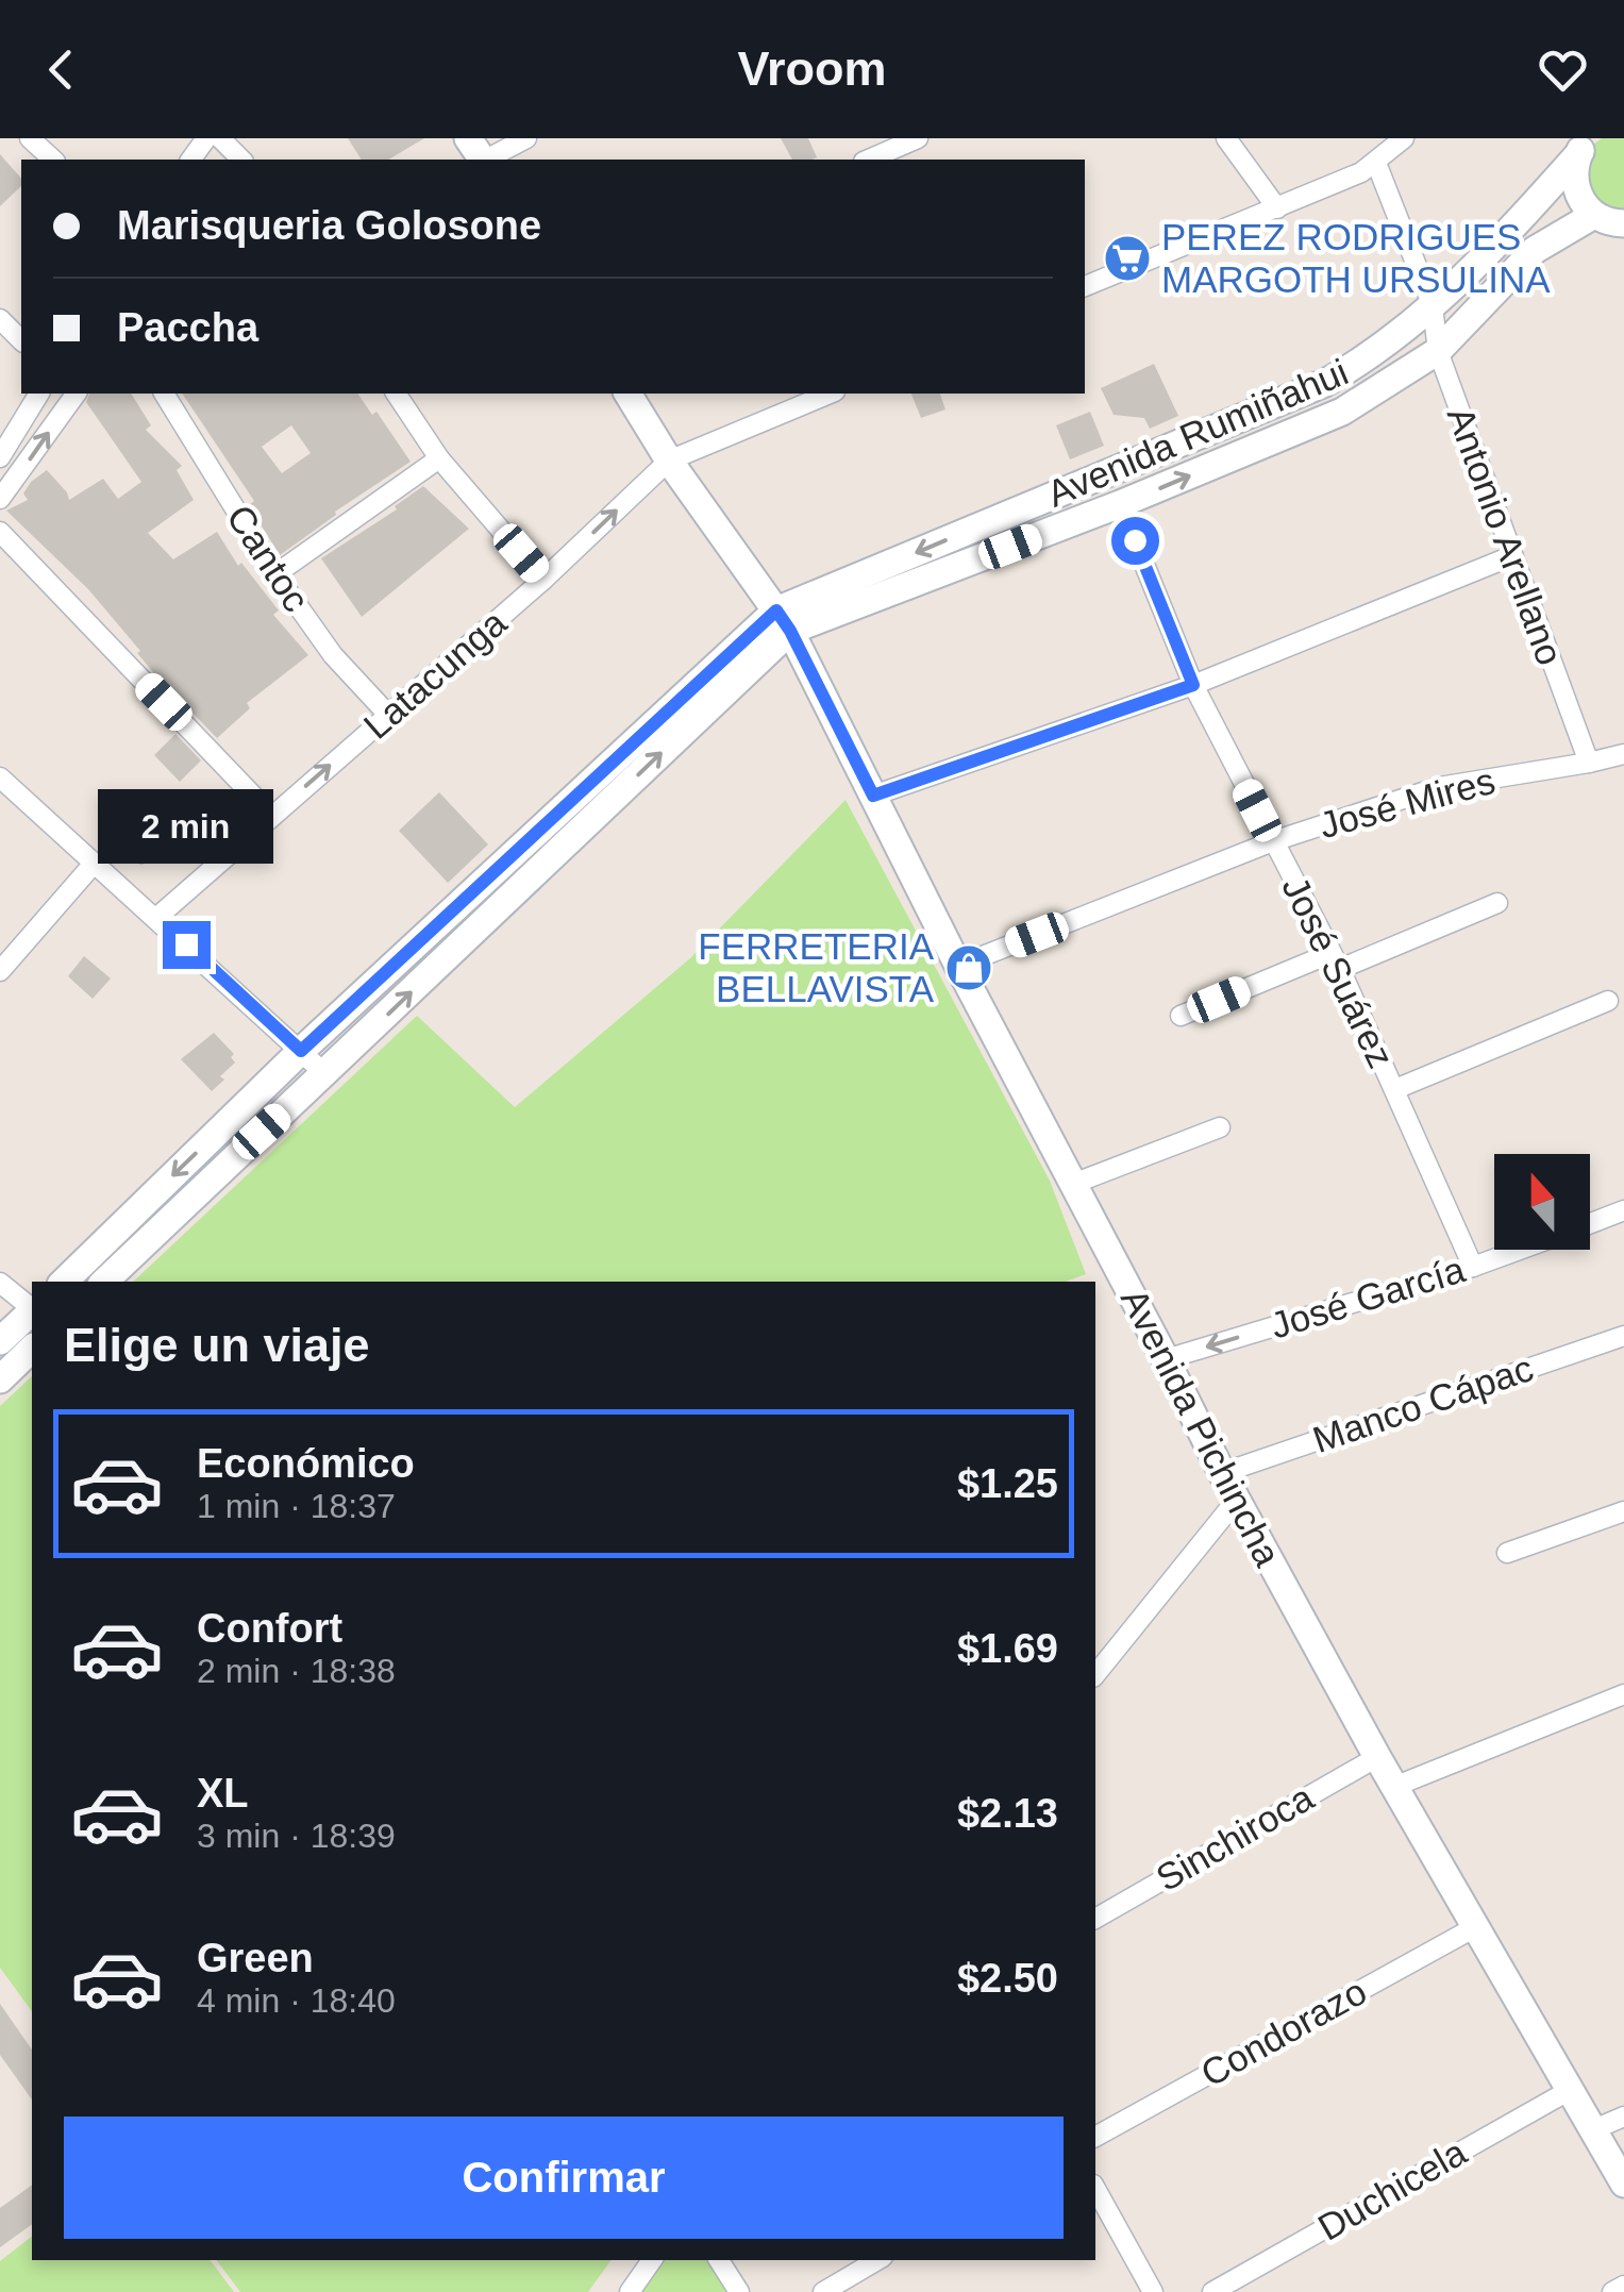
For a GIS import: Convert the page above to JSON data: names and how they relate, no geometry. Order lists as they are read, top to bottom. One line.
{"streets":{"main road":["Avenida Rumiñahui","Avenida Pichincha"],"street":["Antonio Arellano","Cantoc","Latacunga","José Mires","José Suárez","José García","Manco Cápac","Sinchiroca","Condorazo","Duchicela"]},"crossings":[["Avenida Rumiñahui","Antonio Arellano"],["Avenida Rumiñahui","José Suárez"],["Avenida Rumiñahui","Avenida Pichincha"],["Antonio Arellano","José Mires"],["Cantoc","Latacunga"],["Latacunga","Avenida Pichincha"],["José Mires","José Suárez"],["José Mires","Avenida Pichincha"],["José Suárez","José García"],["José García","Avenida Pichincha"],["Manco Cápac","Avenida Pichincha"],["Avenida Pichincha","Sinchiroca"],["Avenida Pichincha","Condorazo"],["Avenida Pichincha","Duchicela"]],"one_way":["Latacunga","José García"],"places":{"supermarket":["PEREZ RODRIGUES MARGOTH URSULINA"],"shop":["FERRETERIA BELLAVISTA"]},"north":"top","page":{"header":"Vroom","banner":["Marisqueria Golosone","Paccha"],"bubble":"2 min","heading":"Elige un viaje","list":[{"name":"Económico","note":"1 min · 18:37","value":"$1.25"},{"name":"Confort","note":"2 min · 18:38","value":"$1.69"},{"name":"XL","note":"3 min · 18:39","value":"$2.13"},{"name":"Green","note":"4 min · 18:40","value":"$2.50"}],"buttons":"Confirmar"}}
